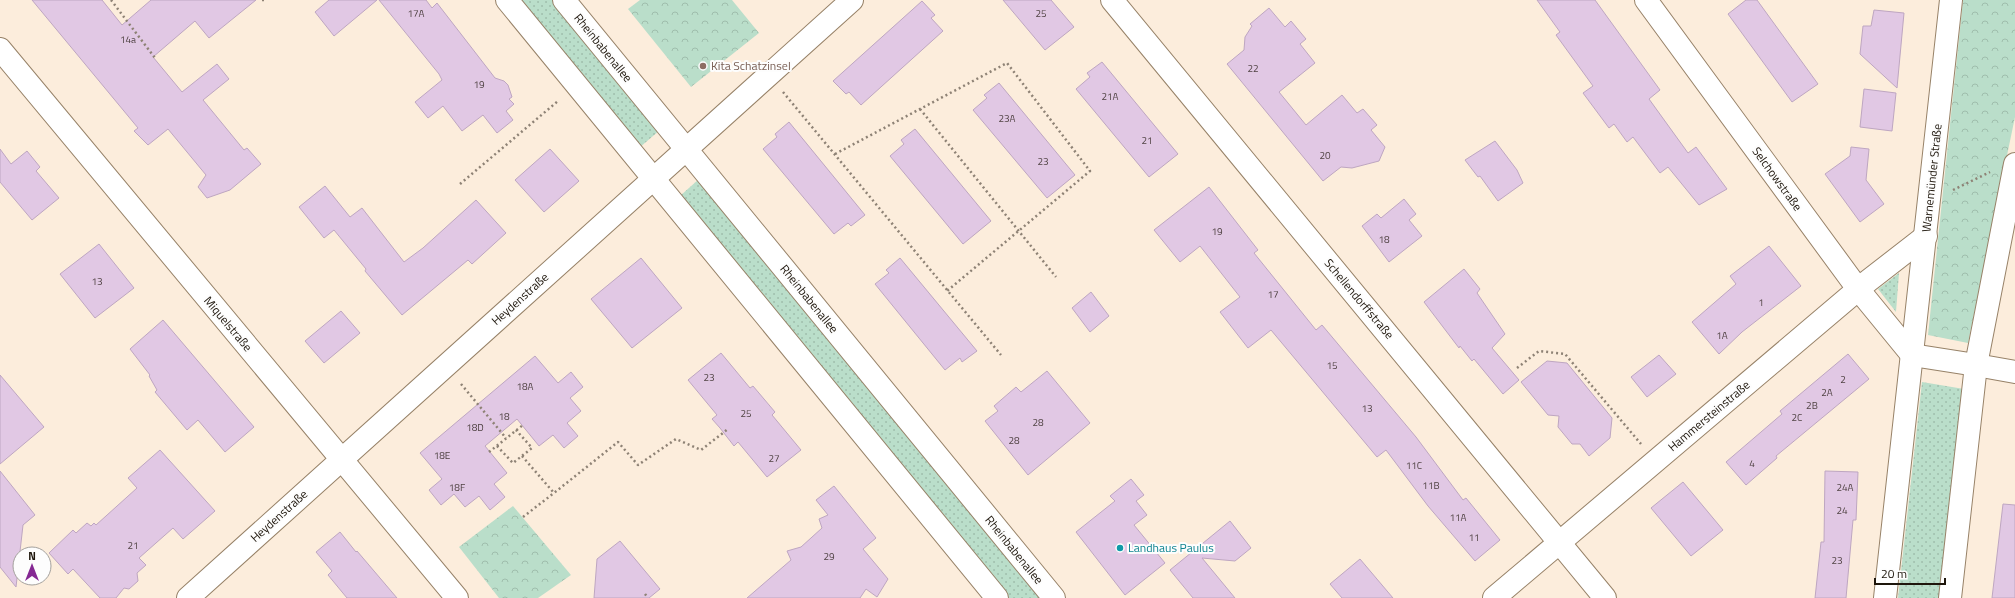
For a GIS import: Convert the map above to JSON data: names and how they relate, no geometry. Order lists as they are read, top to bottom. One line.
{"streets":{"street":["Rheinbabenallee","Warnemünder Straße","Selchowstraße","Heydenstraße","Schellendorffstraße","Miquelstraße","Hammersteinstraße"]},"crossings":[["Rheinbabenallee","Heydenstraße"],["Warnemünder Straße","Selchowstraße"],["Warnemünder Straße","Hammersteinstraße"],["Selchowstraße","Hammersteinstraße"],["Heydenstraße","Miquelstraße"],["Schellendorffstraße","Hammersteinstraße"]],"places":["Kita Schatzinsel","Landhaus Paulus"],"house_numbers":["17A","25","14a","22","19","21A","23A","21","20","23","19","18","13","17","1","1A","15","23","2","18A","2A","2B","13","25","18","2C","28","18D","28","18E","27","4","11C","11B","18F","24A","24","11A","11","21","29","23"],"scale_bar":"20 m","north":"top"}
